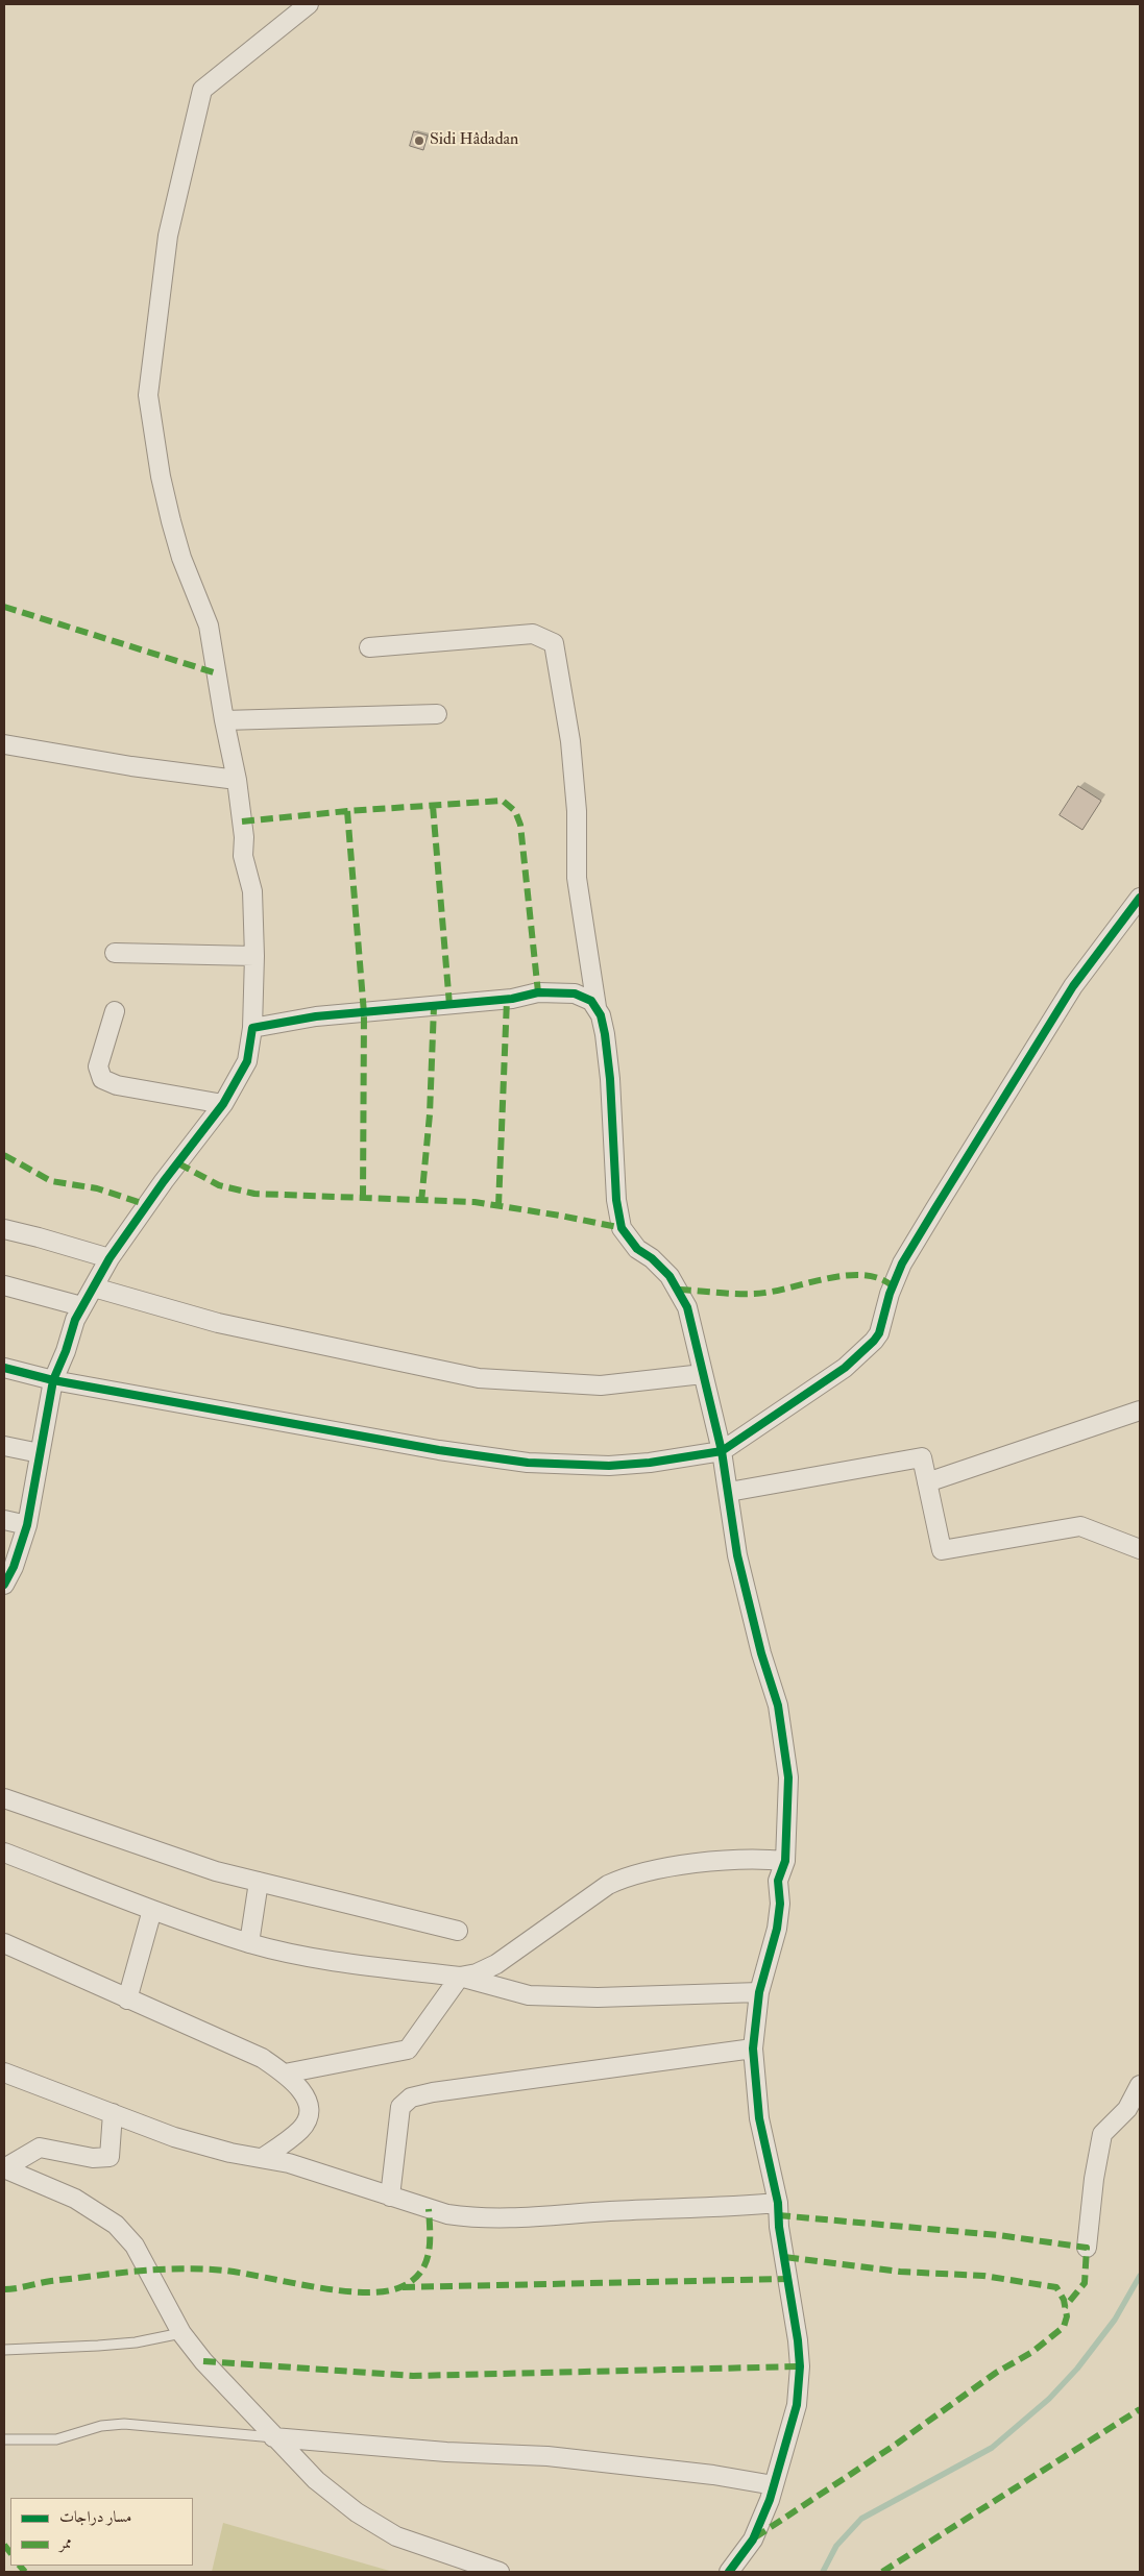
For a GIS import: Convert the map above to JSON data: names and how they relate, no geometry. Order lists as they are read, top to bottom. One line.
{"places":["Sidi Hâdadan"],"legend":["مسار دراجات","ممر"]}
